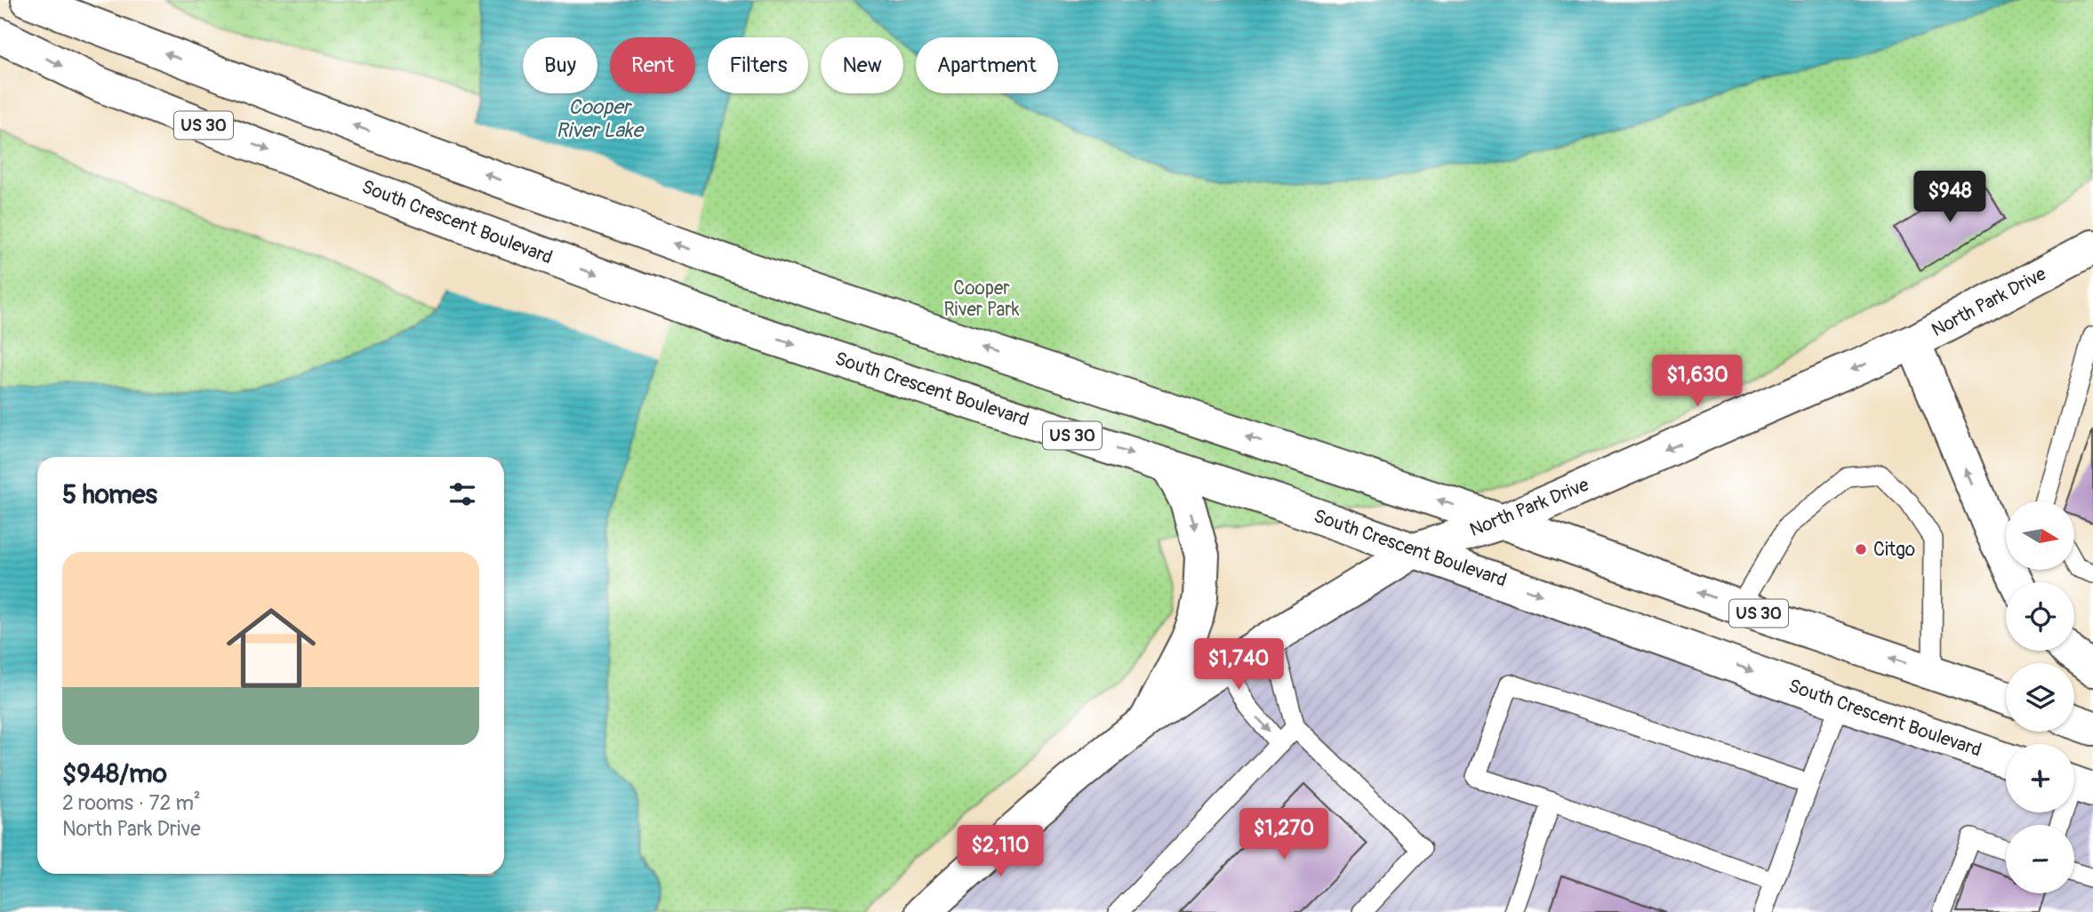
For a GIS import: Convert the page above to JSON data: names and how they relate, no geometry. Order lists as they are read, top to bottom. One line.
{"streets":{"main road":["US 30","South Crescent Boulevard","North Park Drive"]},"crossings":[["US 30","North Park Drive"],["South Crescent Boulevard","North Park Drive"]],"water":["Cooper River Lake"],"parks":["Cooper River Park"],"places":["Citgo"],"north":"right","page":{"chip":["Buy","Rent","Filters","New","Apartment"],"price":["$948","$1,630","$1,740","$1,270","$2,110"],"heading":"5 homes","map_buttons":["+","−"],"list":[{"name":"$948/mo","note":"2 rooms · 72 m² · North Park Drive"}]}}
